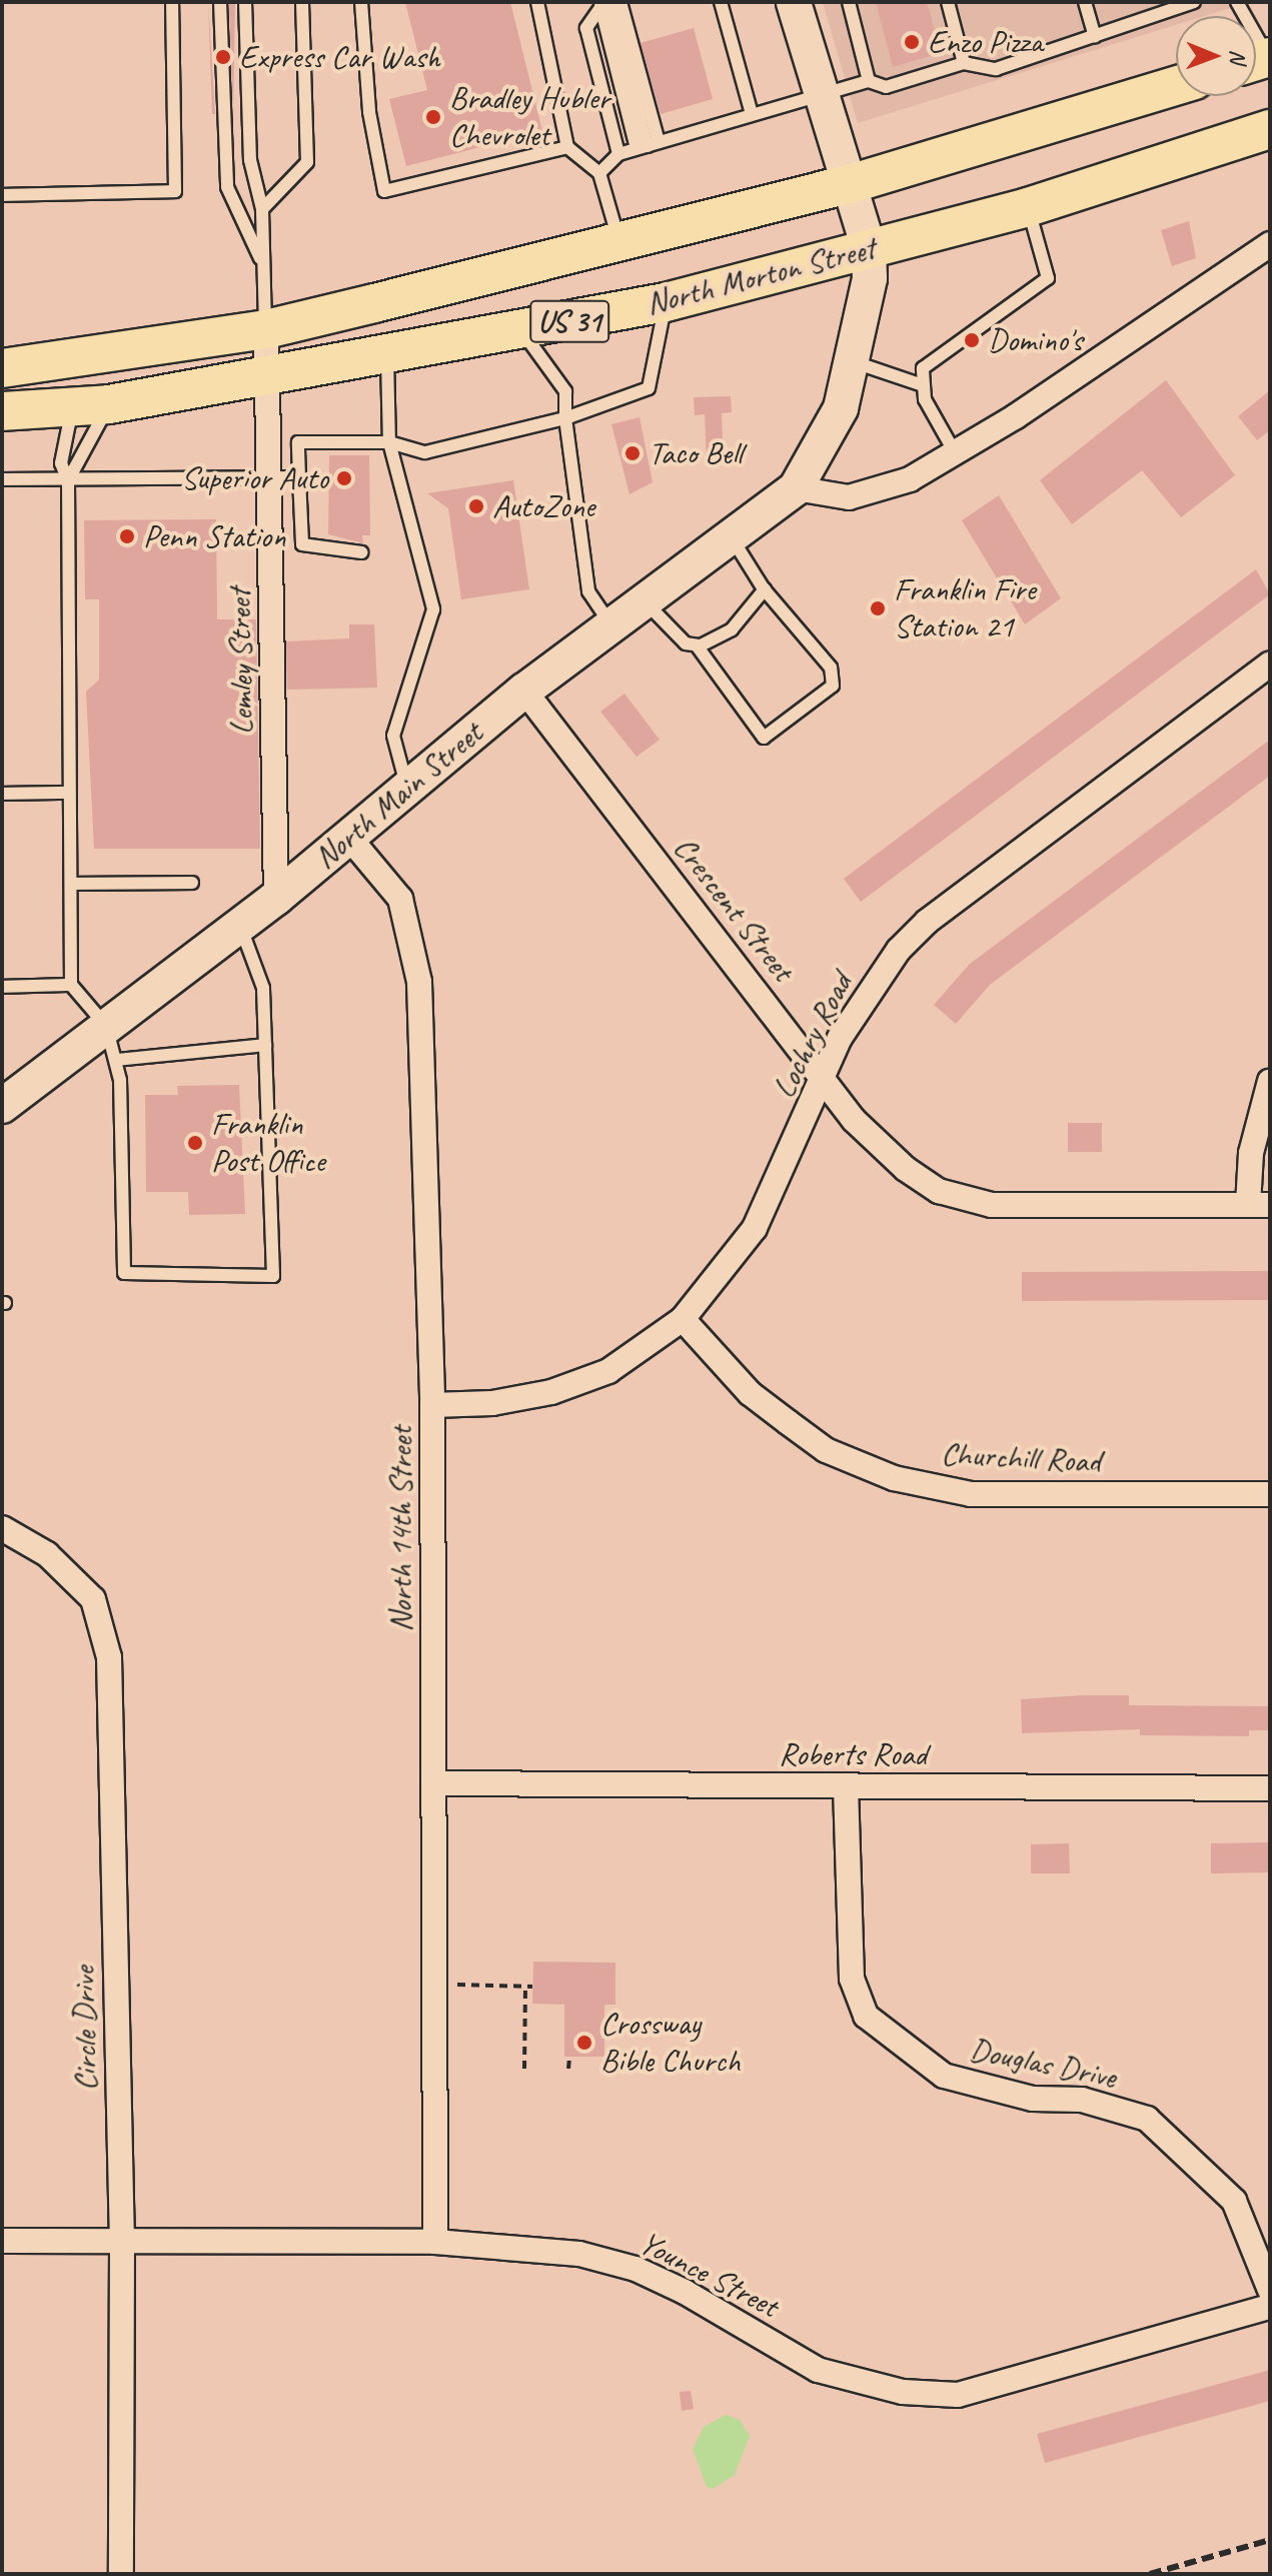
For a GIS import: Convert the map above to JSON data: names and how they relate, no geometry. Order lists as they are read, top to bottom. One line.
{"streets":{"main road":["North Morton Street","US 31"],"street":["Lemley Street","North Main Street","Crescent Street","Lochry Road","Churchill Road","North 14th Street","Roberts Road","Circle Drive","Douglas Drive","Younce Street"]},"crossings":[["North Morton Street","Lemley Street"],["North Morton Street","North Main Street"],["Lemley Street","North Main Street"],["North Main Street","Crescent Street"],["North Main Street","North 14th Street"],["Crescent Street","Lochry Road"],["Lochry Road","Churchill Road"],["Lochry Road","North 14th Street"],["North 14th Street","Roberts Road"],["North 14th Street","Younce Street"],["Roberts Road","Douglas Drive"],["Circle Drive","Younce Street"]],"places":["Enzo Pizza","Express Car Wash","Bradley Hubler Chevrolet","Domino's","Taco Bell","Superior Auto","AutoZone","Penn Station","Franklin Fire Station 21","Franklin Post Office","Crossway Bible Church"],"north":"right"}
